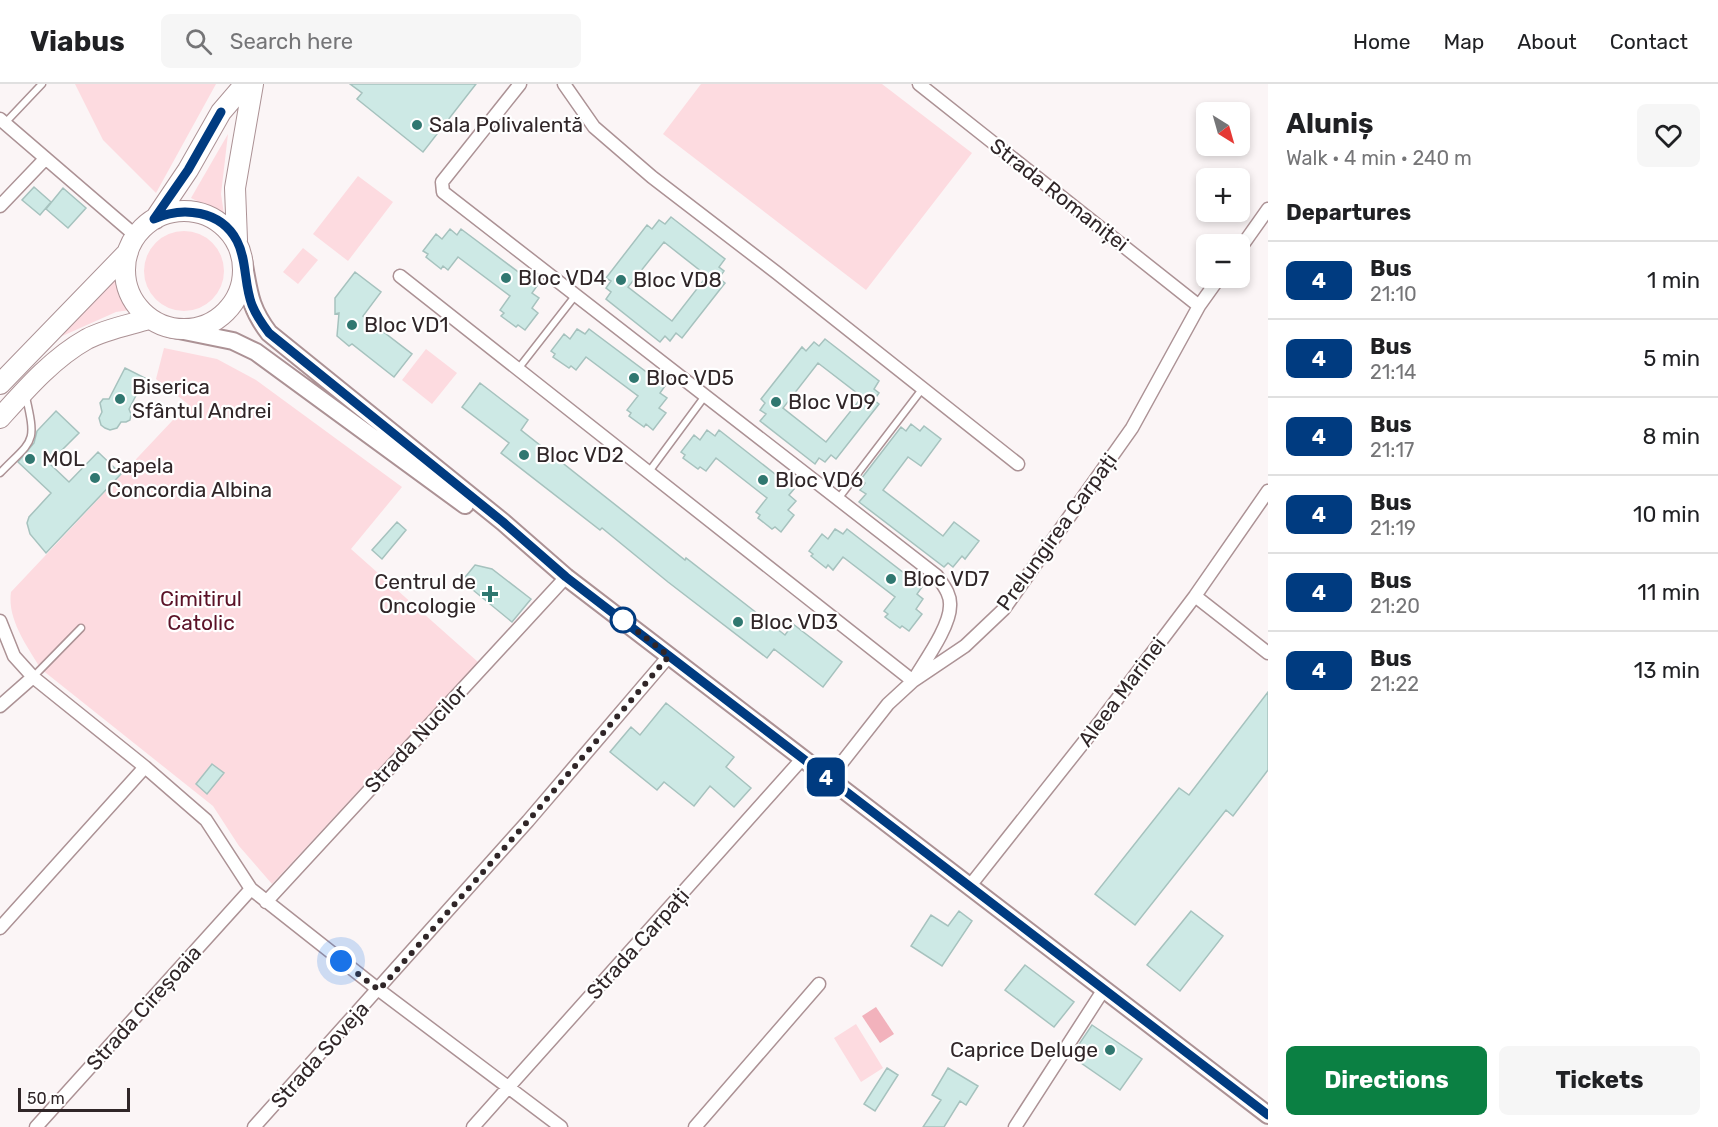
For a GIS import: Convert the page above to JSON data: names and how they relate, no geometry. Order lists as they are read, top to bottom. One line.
{"streets":{"street":["Strada Romaniței","Prelungirea Carpați","Aleea Marinei","Strada Nucilor","Strada Carpați","Strada Cireșoaia","Strada Soveja"]},"crossings":[["Strada Romaniței","Prelungirea Carpați"]],"parks":["Cimitirul Catolic"],"places":{"other":["Sala Polivalentă","Bloc VD4","Bloc VD8","Bloc VD1","Bloc VD5","Biserica Sfântul Andrei","Bloc VD9","Bloc VD2","MOL","Capela Concordia Albina","Bloc VD6","Bloc VD7","Bloc VD3","Caprice Deluge"],"health":["Centrul de Oncologie"]},"lines":["bus line 4"],"scale_bar":"50 m","north":"bottom right","page":{"header":"Viabus","search":"Search here","nav":["Home","Map","About","Contact"],"on_map":"4","heading":[["Aluniș","Walk · 4 min · 240 m"],"Departures"],"map_buttons":["+","−"],"list":[{"mark":"4","name":"Bus","note":"21:10","value":"1 min"},{"mark":"4","name":"Bus","note":"21:14","value":"5 min"},{"mark":"4","name":"Bus","note":"21:17","value":"8 min"},{"mark":"4","name":"Bus","note":"21:19","value":"10 min"},{"mark":"4","name":"Bus","note":"21:20","value":"11 min"},{"mark":"4","name":"Bus","note":"21:22","value":"13 min"}],"buttons":["Directions","Tickets"],"scale":"50 m"}}
